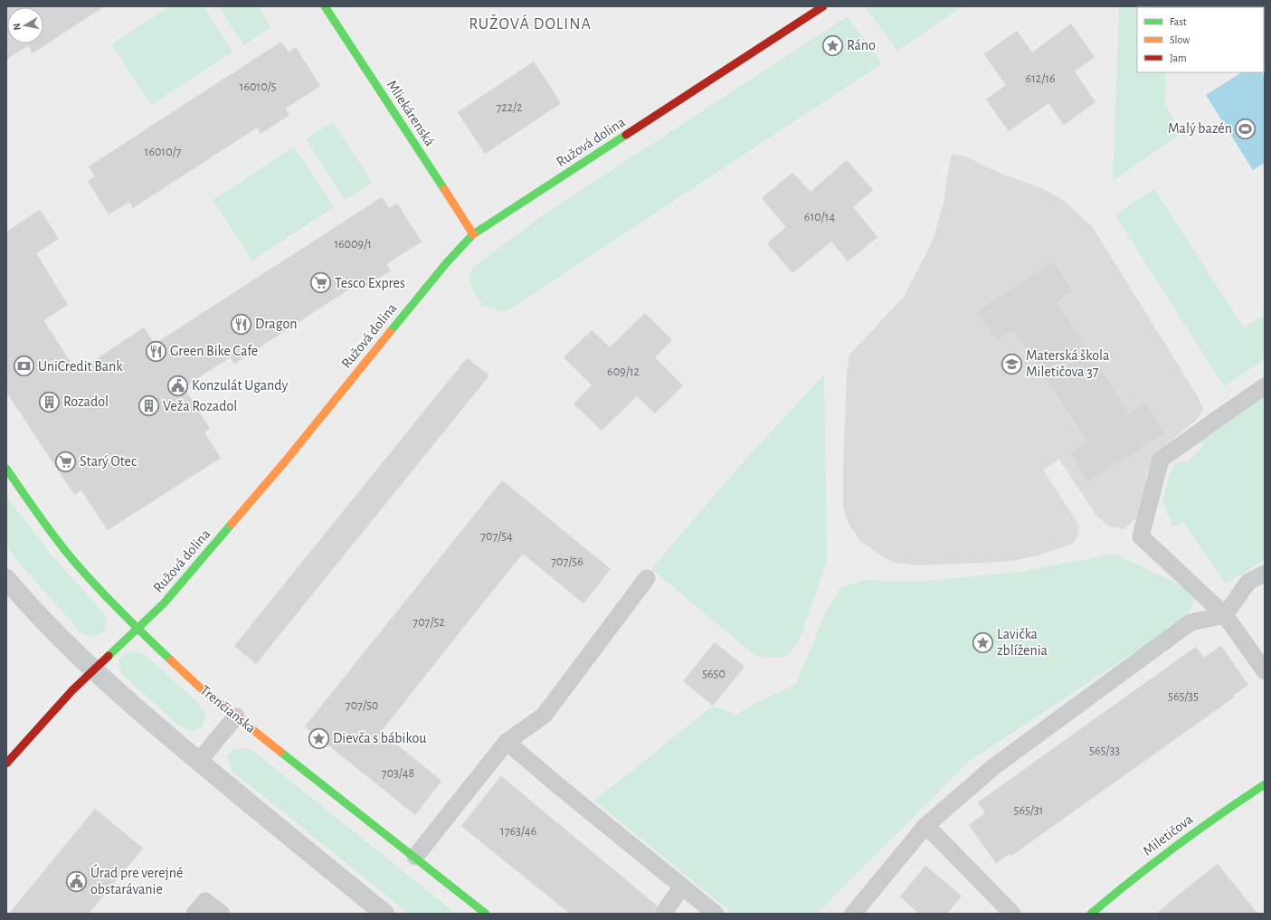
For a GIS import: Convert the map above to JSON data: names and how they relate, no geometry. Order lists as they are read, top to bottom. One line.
{"streets":{"street":["Mliekárenská","Ružová dolina","Trenčianska","Miletičova"]},"crossings":[["Mliekárenská","Ružová dolina"],["Ružová dolina","Trenčianska"]],"districts":["RUŽOVÁ DOLINA"],"places":{"place":["Ráno","Lavička zblíženia","Dievča s bábikou"],"sports":["Malý bazén"],"supermarket":["Tesco Expres","Starý Otec"],"restaurant":["Dragon","Green Bike Cafe"],"school or university":["Materská škola Miletičova 37"],"bank":["UniCredit Bank"],"public building":["Konzulát Ugandy","Úrad pre verejné obstarávanie"],"building":["Rozadol","Veža Rozadol"]},"house_numbers":["612/16","16010/5","722/2","16010/7","610/14","16009/1","609/12","707/54","707/56","707/52","5650","565/35","707/50","565/33","703/48","565/31","1763/46"],"legend":["Fast","Slow","Jam"],"north":"left"}
